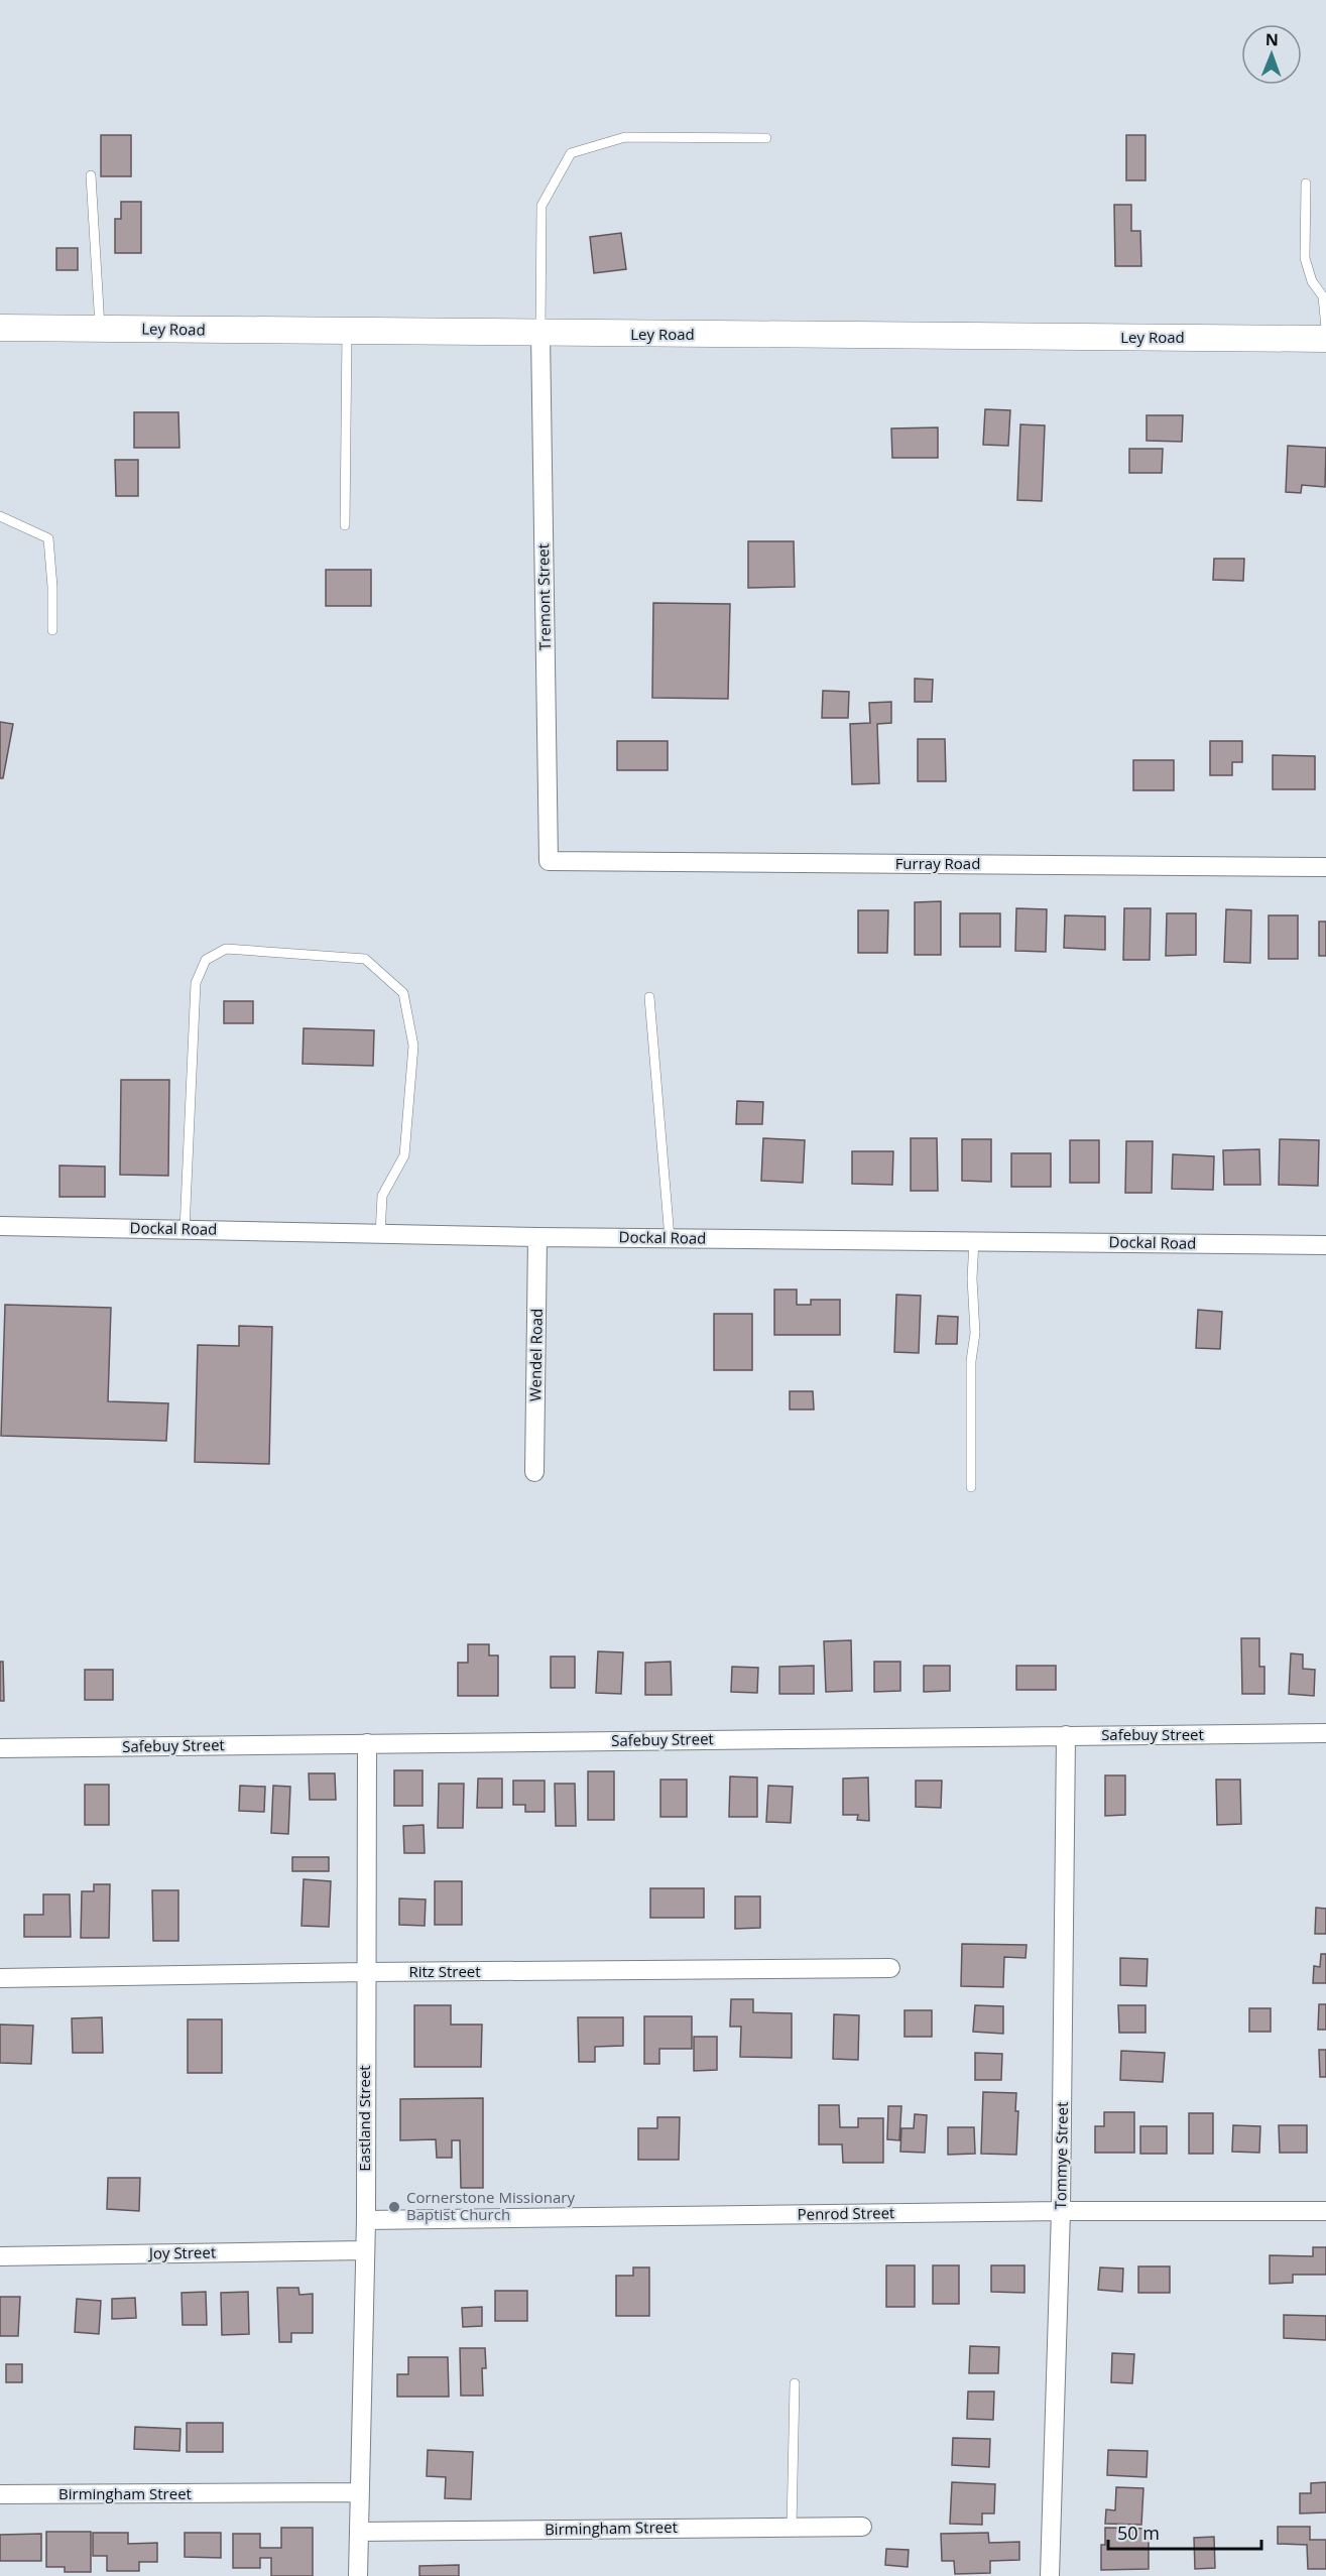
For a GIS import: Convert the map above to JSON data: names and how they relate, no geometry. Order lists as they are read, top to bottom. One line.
{"streets":{"main road":["Ley Road"],"street":["Tremont Street","Furray Road","Dockal Road","Wendel Road","Safebuy Street","Ritz Street","Eastland Street","Tommye Street","Penrod Street","Joy Street","Birmingham Street"]},"crossings":[["Ley Road","Tremont Street"],["Tremont Street","Furray Road"],["Dockal Road","Wendel Road"],["Safebuy Street","Eastland Street"],["Safebuy Street","Tommye Street"],["Ritz Street","Eastland Street"],["Eastland Street","Penrod Street"],["Eastland Street","Joy Street"],["Eastland Street","Birmingham Street"],["Tommye Street","Penrod Street"]],"places":["Cornerstone Missionary Baptist Church"],"scale_bar":"50 m","north":"top"}
